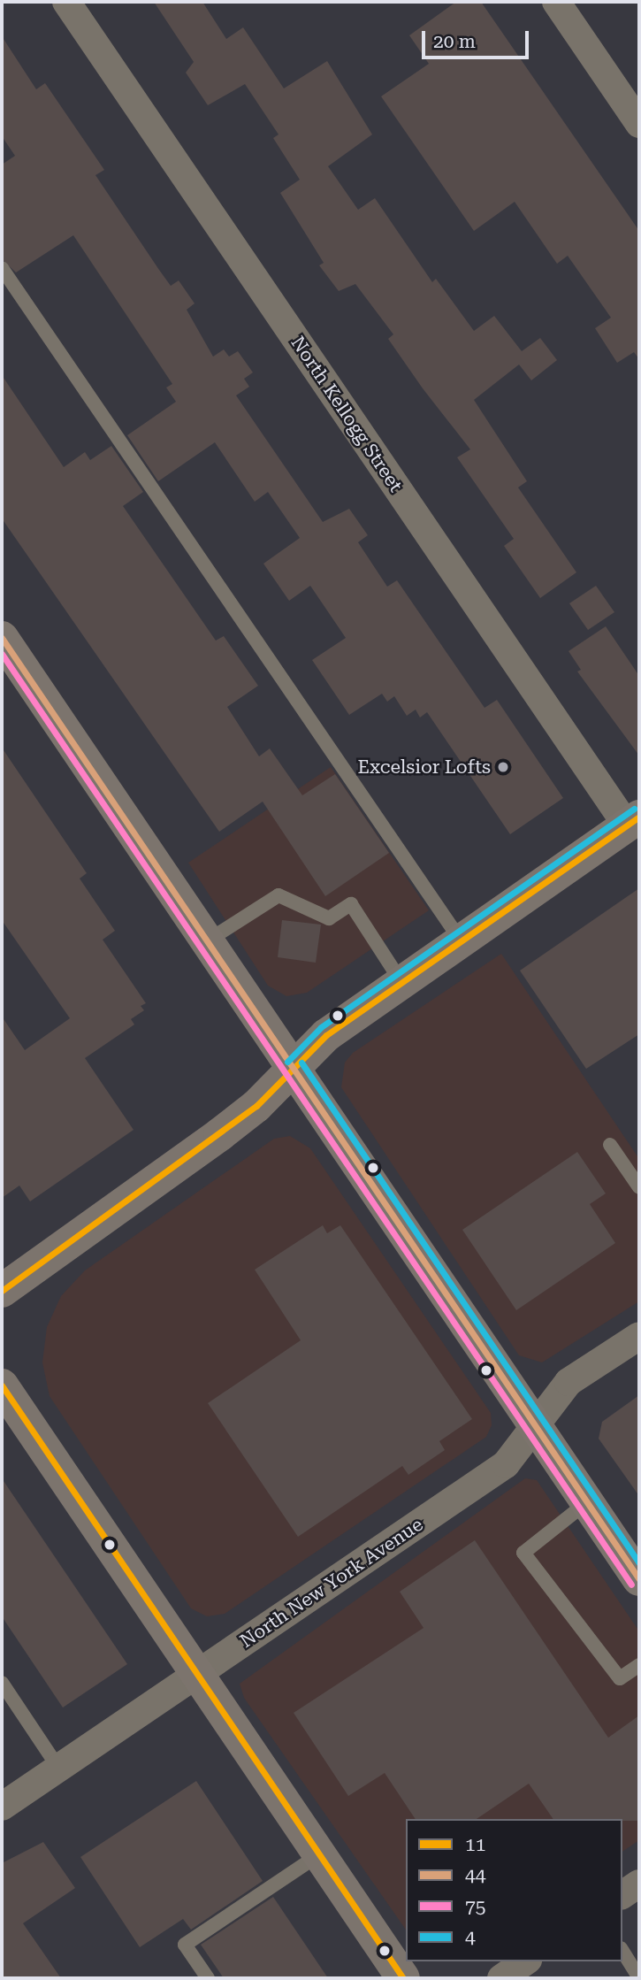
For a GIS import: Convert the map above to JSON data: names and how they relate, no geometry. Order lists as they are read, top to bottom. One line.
{"streets":{"street":["North Kellogg Street","North New York Avenue"]},"places":["Excelsior Lofts"],"lines":["transit line 44","transit line 75","transit line 4","transit line 11"],"legend":["11","44","75","4"],"scale_bar":"20 m"}
